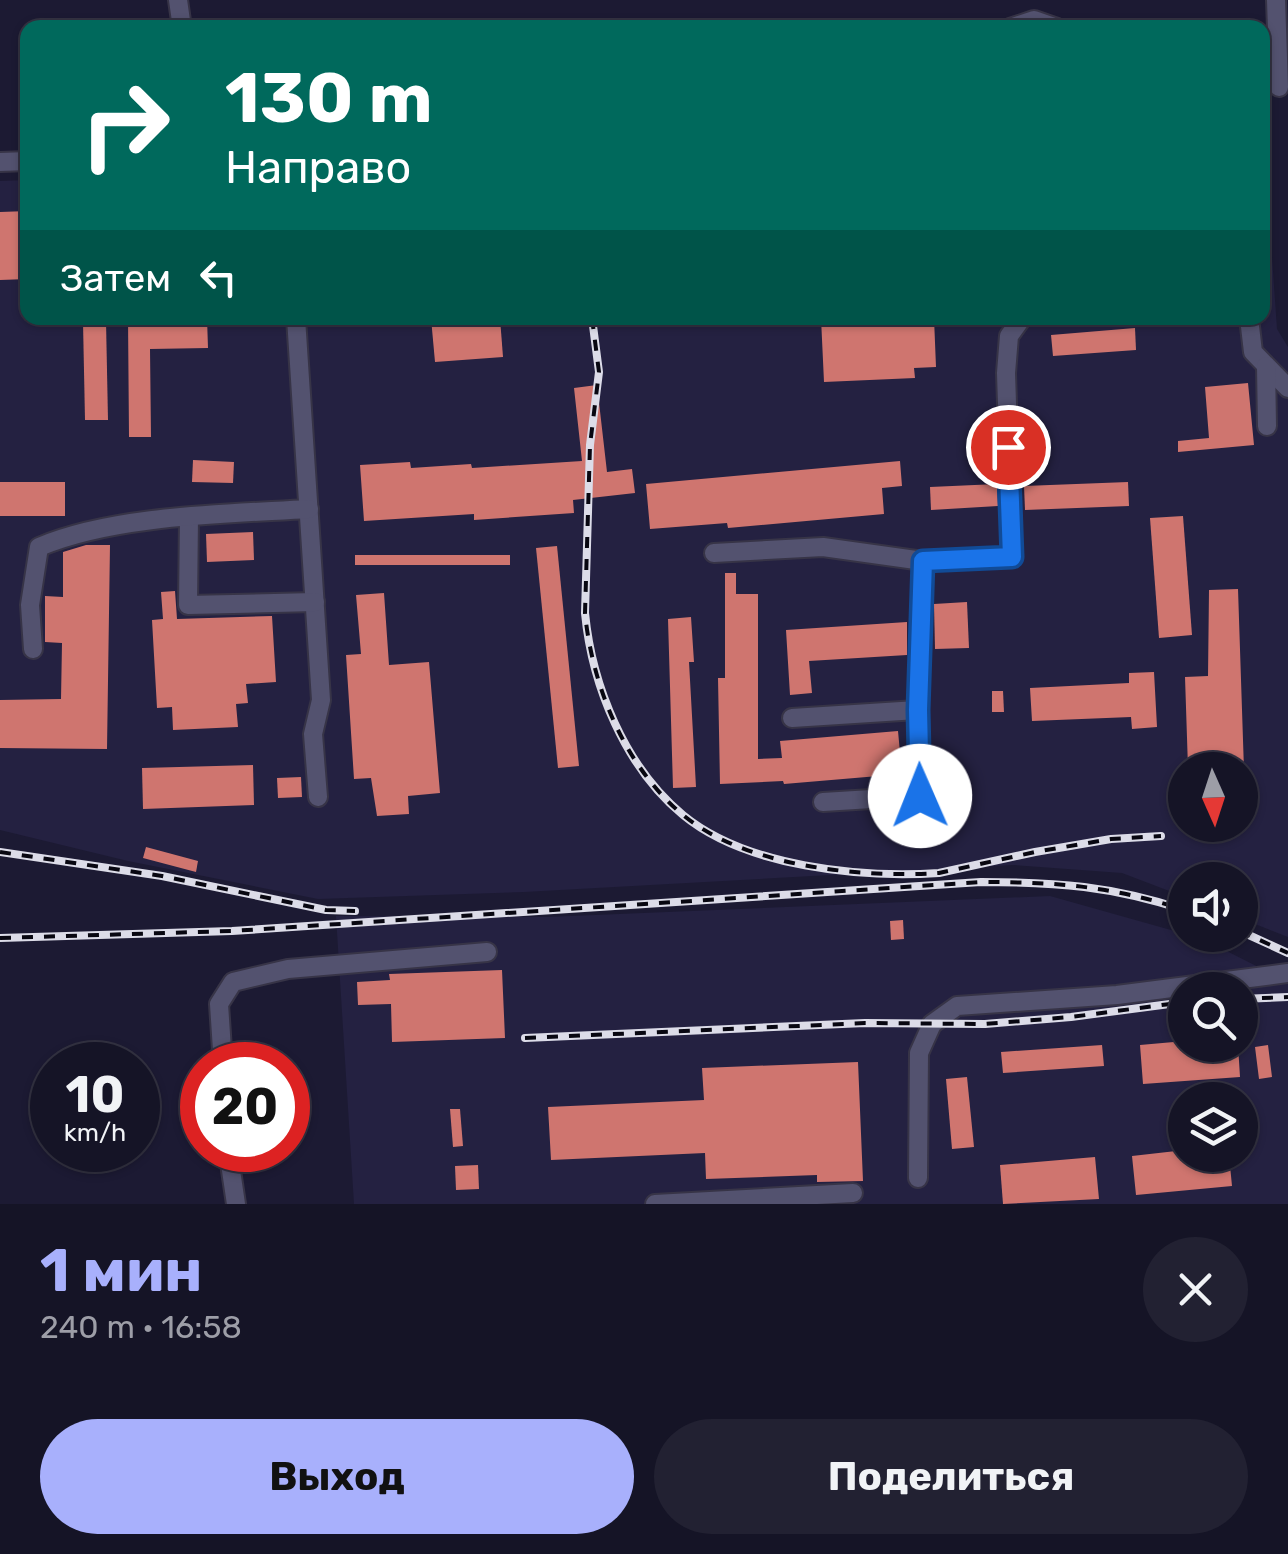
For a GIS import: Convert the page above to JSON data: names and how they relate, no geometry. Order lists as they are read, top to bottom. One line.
{"north":"bottom","page":{"turn":["130 m","Направо"],"then":"Затем","speed":"10 km/h","limit":"20","heading":["1 мин","240 m · 16:58"],"buttons":["Выход","Поделиться"]}}
